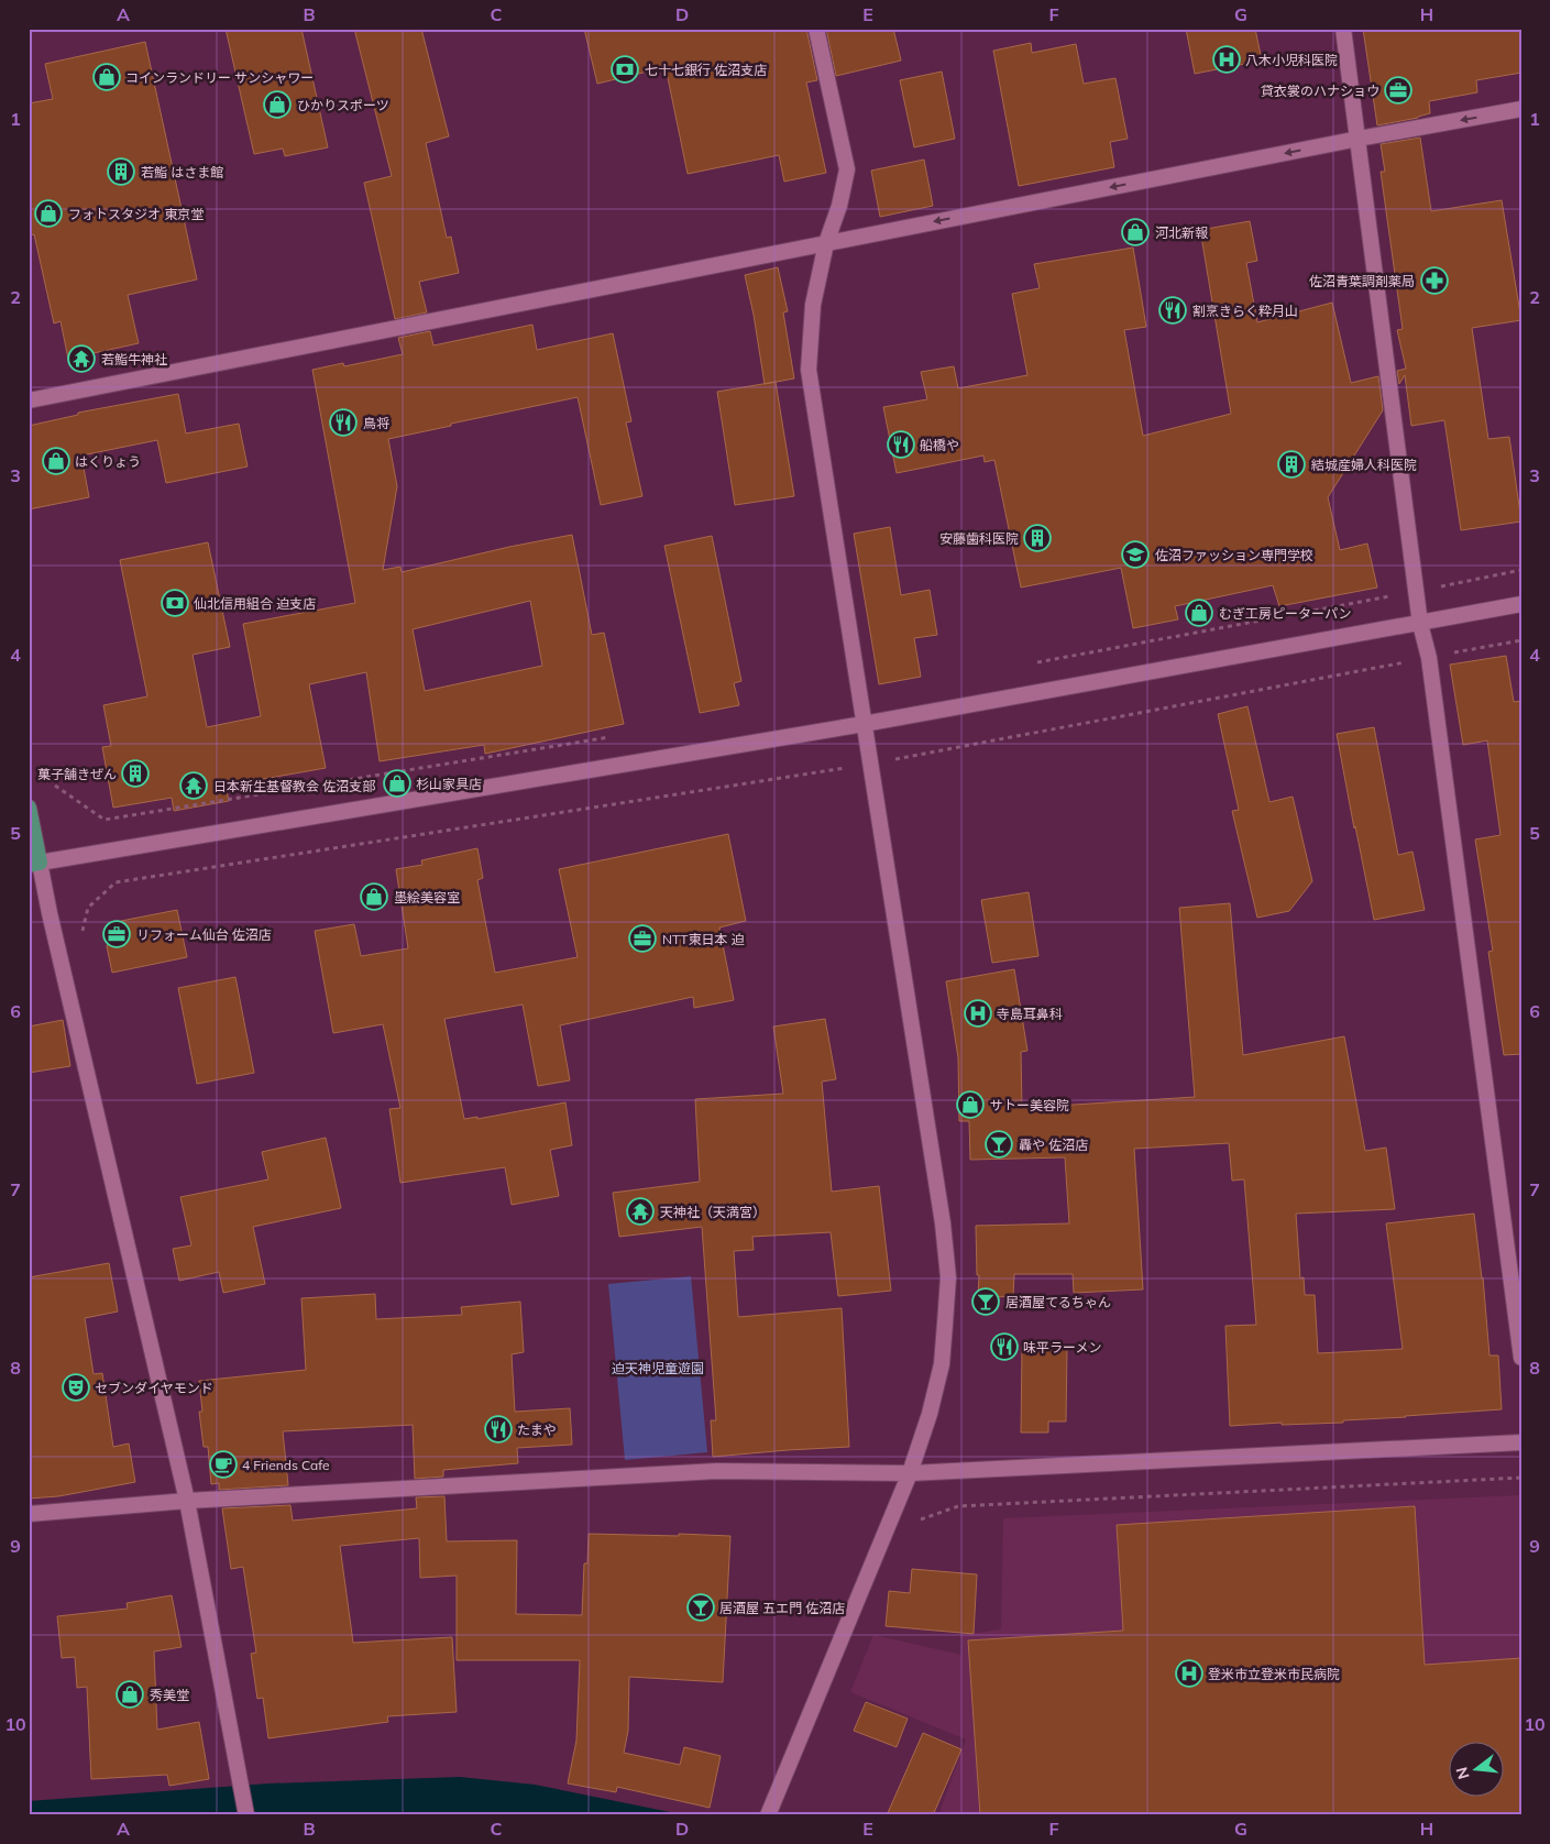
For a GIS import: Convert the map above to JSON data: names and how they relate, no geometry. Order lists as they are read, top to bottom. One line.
{"parks":["迫天神児童遊園"],"places":{"hospital":["八木小児科医院","寺島耳鼻科","登米市立登米市民病院"],"bank":["七十七銀行 佐沼支店","仙北信用組合 迫支店"],"shop":["コインランドリー サンシャワー","ひかりスポーツ","フォトスタジオ 東京堂","河北新報","はくりょう","むぎ工房ピーターパン","杉山家具店","墨絵美容室","サトー美容院","秀美堂"],"office":["貸衣裳のハナショウ","リフォーム仙台 佐沼店","NTT東日本 迫"],"building":["若鮨 はさま館","結城産婦人科医院","安藤歯科医院","菓子舗きぜん"],"pharmacy":["佐沼青葉調剤薬局"],"restaurant":["割烹きらく粋月山","鳥将","船橋や","味平ラーメン","たまや"],"temple":["若鮨牛神社","日本新生基督教会 佐沼支部","天神社（天満宮）"],"school or university":["佐沼ファッション専門学校"],"bar":["轟や 佐沼店","居酒屋てるちゃん","居酒屋 五エ門 佐沼店"],"theatre":["セブンダイヤモンド"],"cafe":["4 Friends Cafe"]},"north":"left","grid":{"columns":["A","B","C","D","E","F","G","H"],"rows":["1","2","3","4","5","6","7","8","9","10"]}}
